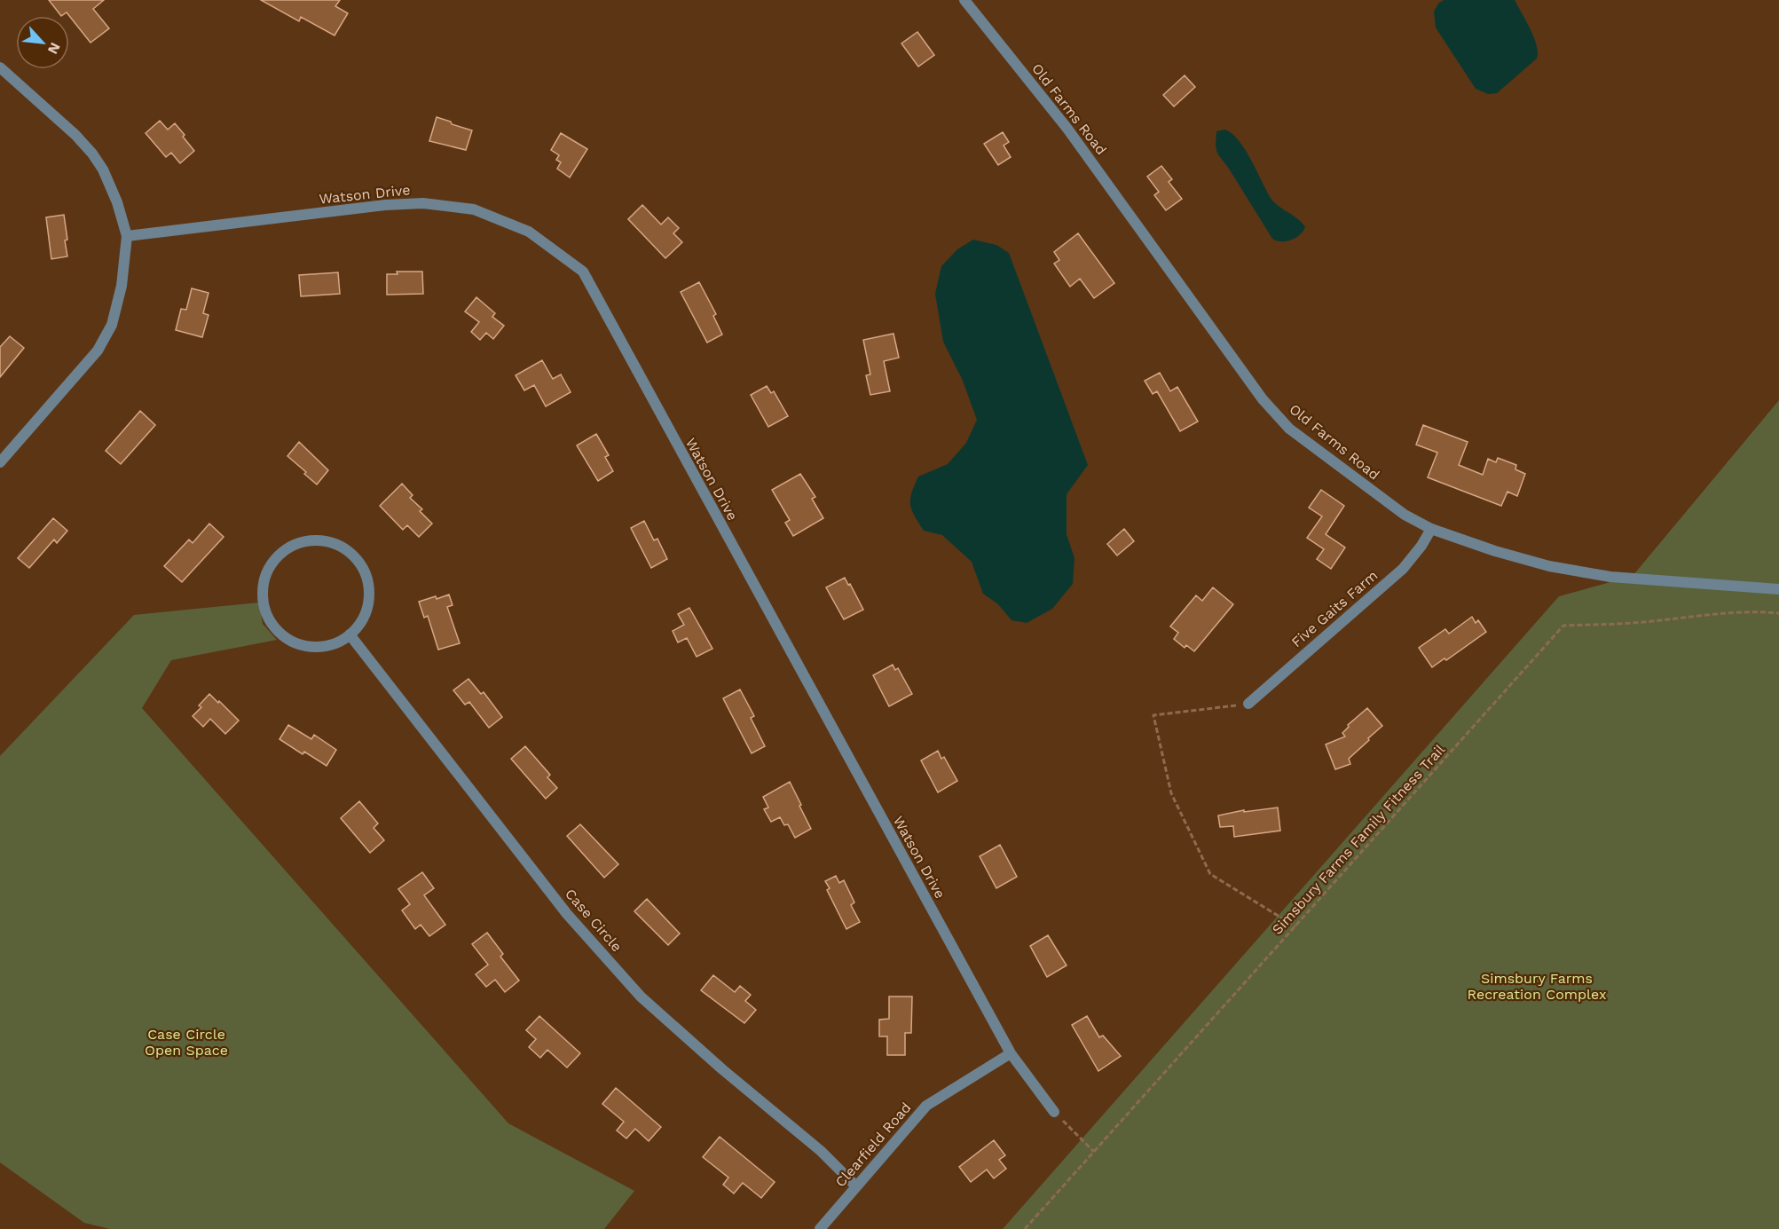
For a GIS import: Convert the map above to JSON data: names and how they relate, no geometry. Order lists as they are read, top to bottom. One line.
{"streets":{"street":["Old Farms Road","Watson Drive","Five Gaits Farm","Case Circle","Clearfield Road"],"path":["Simsbury Farms Family Fitness Trail"]},"crossings":[["Old Farms Road","Five Gaits Farm"],["Watson Drive","Clearfield Road"],["Case Circle","Clearfield Road"]],"parks":["Simsbury Farms Recreation Complex","Case Circle Open Space"],"north":"bottom right"}
